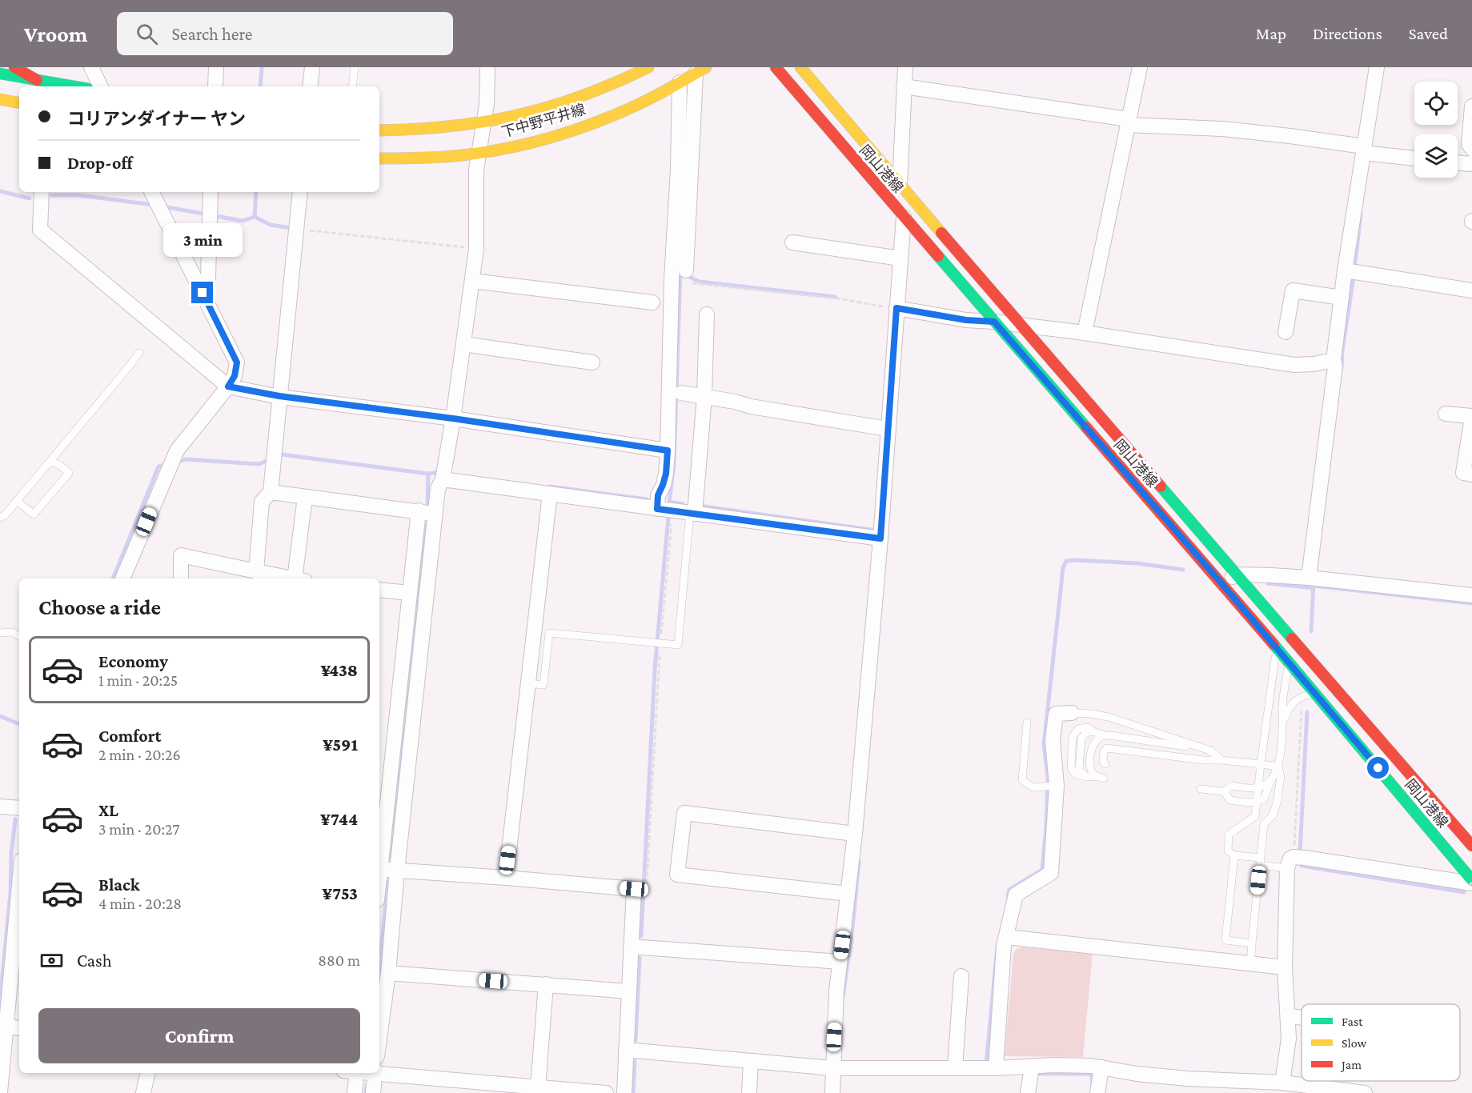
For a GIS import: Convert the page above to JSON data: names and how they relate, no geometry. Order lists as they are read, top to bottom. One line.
{"streets":{"main road":["下中野平井線","岡山港線"]},"legend":["Fast","Slow","Jam"],"page":{"header":"Vroom","search":"Search here","nav":["Map","Directions","Saved"],"banner":["コリアンダイナー ヤン","Drop-off"],"bubble":"3 min","heading":"Choose a ride","list":[{"name":"Economy","note":"1 min · 20:25","value":"¥438"},{"name":"Comfort","note":"2 min · 20:26","value":"¥591"},{"name":"XL","note":"3 min · 20:27","value":"¥744"},{"name":"Black","note":"4 min · 20:28","value":"¥753"}],"pay":["Cash","880 m"],"buttons":"Confirm"}}
